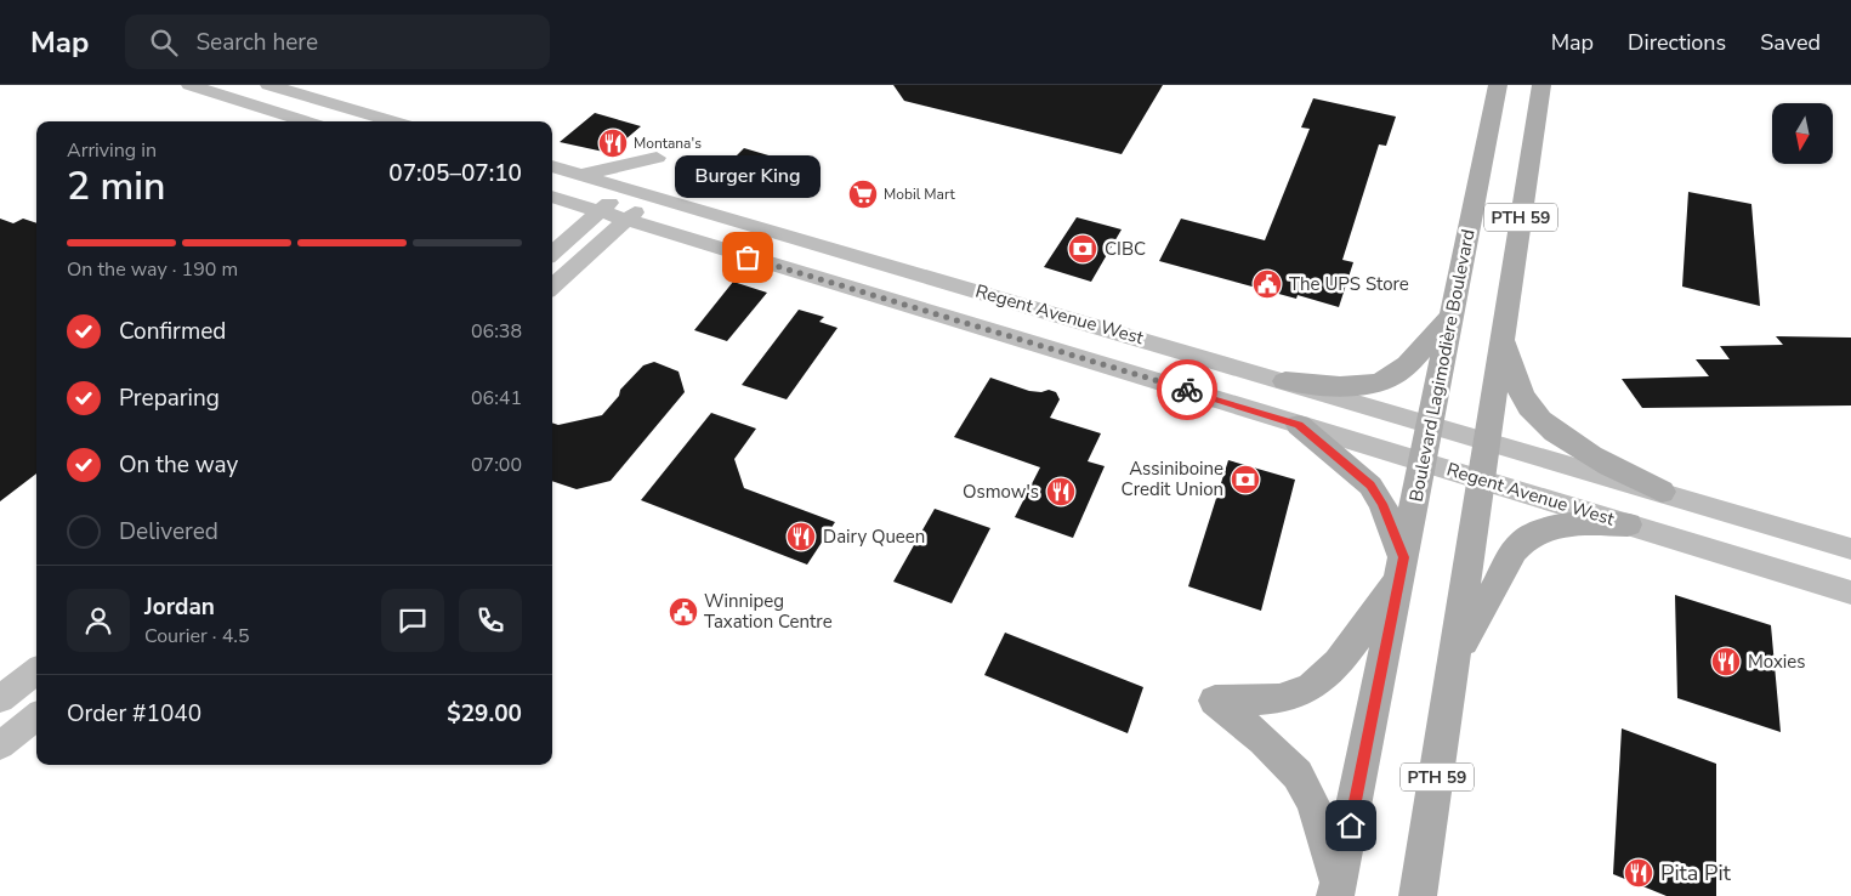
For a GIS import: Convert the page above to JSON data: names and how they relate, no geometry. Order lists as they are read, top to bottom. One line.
{"streets":{"main road":["PTH 59","Regent Avenue West","Boulevard Lagimodière Boulevard"]},"crossings":[["PTH 59","Regent Avenue West"],["Regent Avenue West","Boulevard Lagimodière Boulevard"]],"places":{"restaurant":["Montana's","Osmow's","Dairy Queen","Moxies","Pita Pit"],"supermarket":["Mobil Mart"],"bank":["CIBC","Assiniboine Credit Union"],"other":["Burger King"],"public building":["The UPS Store","Winnipeg Taxation Centre"]},"north":"bottom","page":{"header":"Map","search":"Search here","nav":["Map","Directions","Saved"],"heading":["2 min","Arriving in","07:05–07:10"],"panel":["Jordan","Courier · 4.5","Order #1040","$29.00"],"bubble":"Burger King","bar":"On the way · 190 m","list":[["Confirmed","06:38"],["Preparing","06:41"],["On the way","07:00"],"Delivered"]}}
